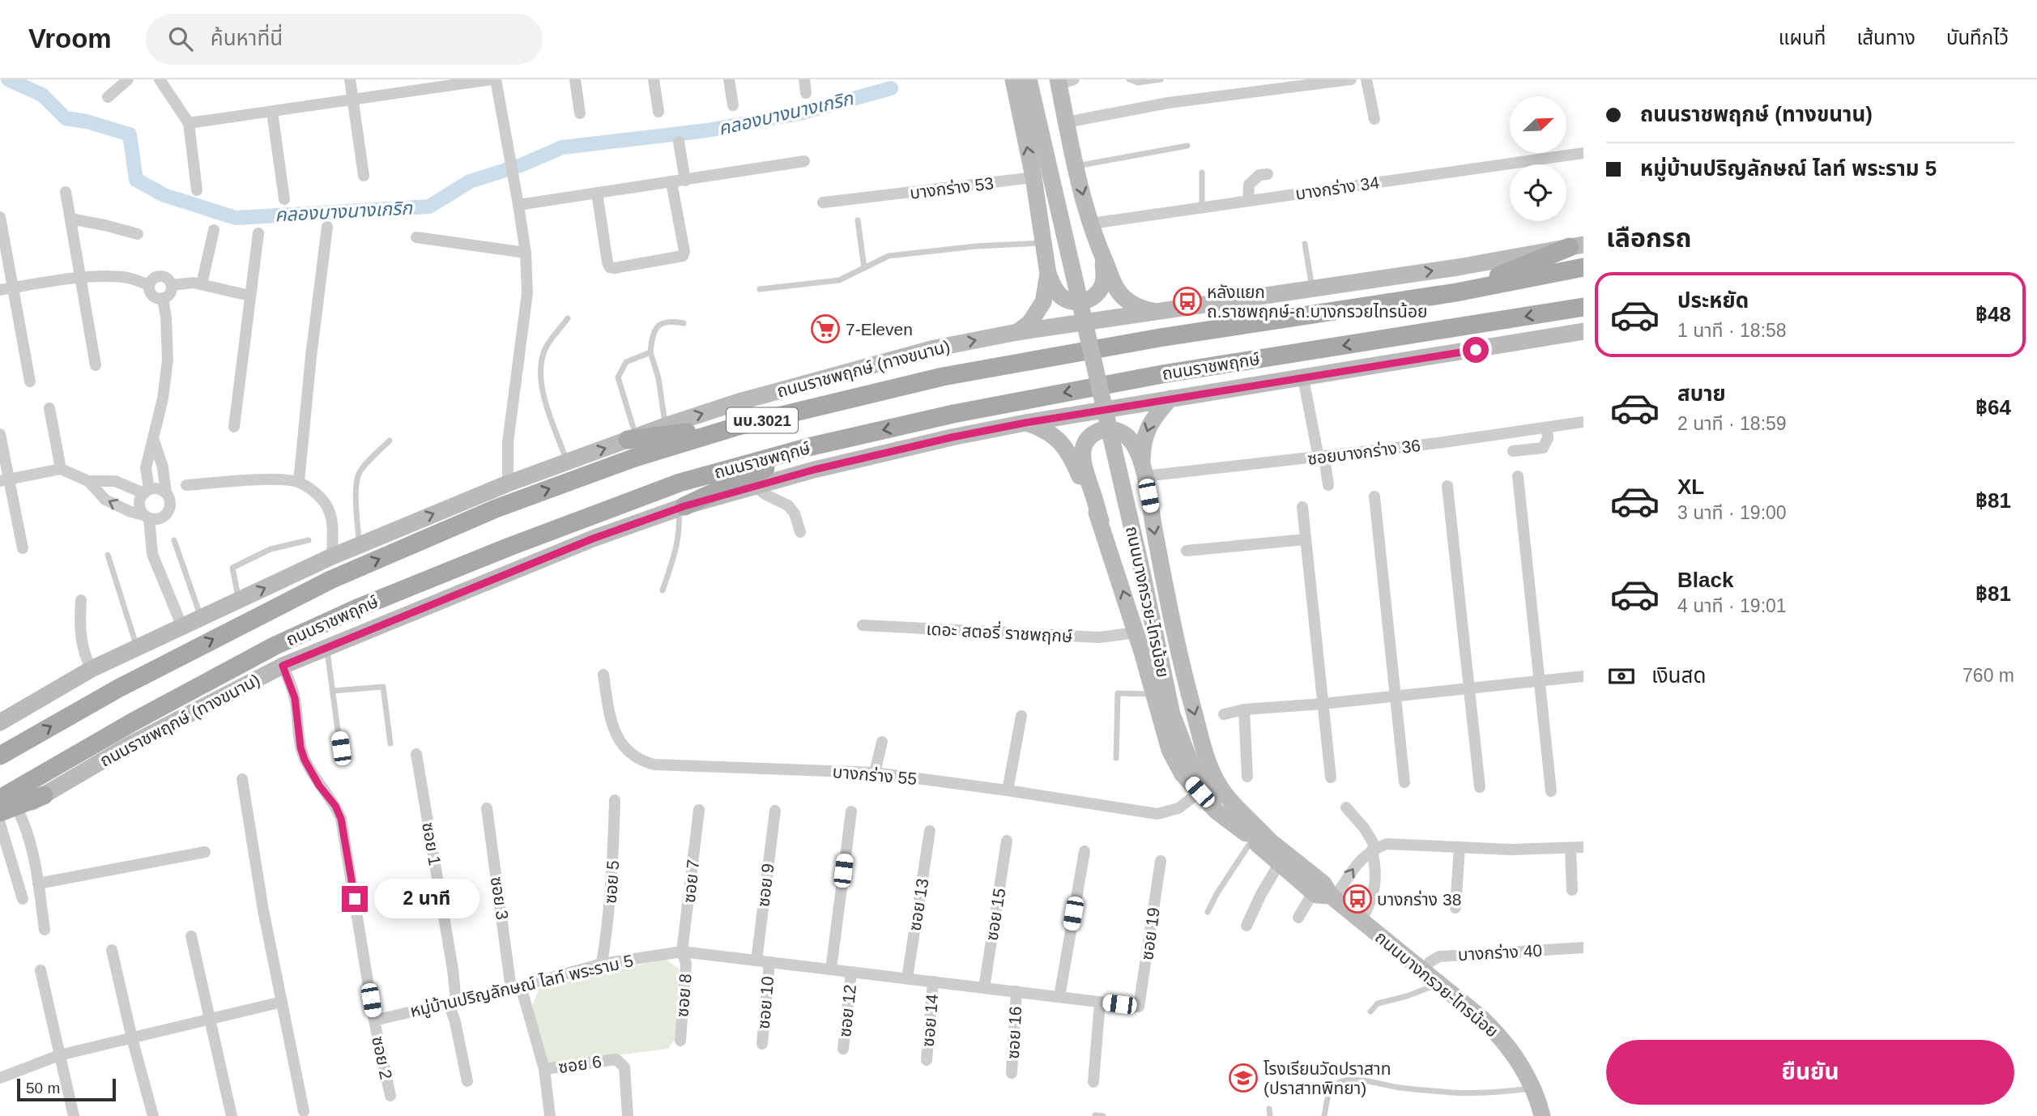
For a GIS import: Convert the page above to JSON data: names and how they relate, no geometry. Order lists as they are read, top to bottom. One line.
{"streets":{"main road":["ถนนราชพฤกษ์","ถนนราชพฤกษ์ (ทางขนาน)","นบ.3021","ถนนบางกรวย-ไทรน้อย"],"street":["บางกร่าง 53","บางกร่าง 34","ซอยบางกร่าง 36","เดอะ สตอรี่ ราชพฤกษ์","บางกร่าง 55","ซอย 1","ซอย 7","ซอย 5","ซอย 9","ซอย 3","ซอย 13","ซอย 15","ซอย 19","บางกร่าง 40","หมู่บ้านปริญลักษณ์ ไลท์ พระราม 5","ซอย 8","ซอย 10","ซอย 12","ซอย 14","ซอย 16","ซอย 2","ซอย 6"]},"crossings":[["ถนนบางกรวย-ไทรน้อย","บางกร่าง 55"],["ถนนบางกรวย-ไทรน้อย","บางกร่าง 40"],["ซอย 1","หมู่บ้านปริญลักษณ์ ไลท์ พระราม 5"],["ซอย 7","หมู่บ้านปริญลักษณ์ ไลท์ พระราม 5"],["ซอย 7","ซอย 8"],["ซอย 5","หมู่บ้านปริญลักษณ์ ไลท์ พระราม 5"],["ซอย 9","หมู่บ้านปริญลักษณ์ ไลท์ พระราม 5"],["ซอย 3","หมู่บ้านปริญลักษณ์ ไลท์ พระราม 5"],["ซอย 3","ซอย 6"],["ซอย 13","หมู่บ้านปริญลักษณ์ ไลท์ พระราม 5"],["ซอย 15","หมู่บ้านปริญลักษณ์ ไลท์ พระราม 5"],["ซอย 19","หมู่บ้านปริญลักษณ์ ไลท์ พระราม 5"],["หมู่บ้านปริญลักษณ์ ไลท์ พระราม 5","ซอย 8"],["หมู่บ้านปริญลักษณ์ ไลท์ พระราม 5","ซอย 10"],["หมู่บ้านปริญลักษณ์ ไลท์ พระราม 5","ซอย 12"],["หมู่บ้านปริญลักษณ์ ไลท์ พระราม 5","ซอย 14"],["หมู่บ้านปริญลักษณ์ ไลท์ พระราม 5","ซอย 16"],["หมู่บ้านปริญลักษณ์ ไลท์ พระราม 5","ซอย 2"],["หมู่บ้านปริญลักษณ์ ไลท์ พระราม 5","ซอย 6"]],"water":["คลองบางนางเกริก"],"places":{"bus stop":["หลังแยก ถ.ราชพฤกษ์-ถ.บางกรวยไทรน้อย","บางกร่าง 38"],"supermarket":["7-Eleven"],"school or university":["โรงเรียนวัดปราสาท (ปราสาทพิทยา)"]},"scale_bar":"50 m","north":"top right","page":{"header":"Vroom","search":"ค้นหาที่นี่","nav":["แผนที่","เส้นทาง","บันทึกไว้"],"banner":["ถนนราชพฤกษ์ (ทางขนาน)","หมู่บ้านปริญลักษณ์ ไลท์ พระราม 5"],"heading":"เลือกรถ","list":[{"name":"ประหยัด","note":"1 นาที · 18:58","value":"฿48"},{"name":"สบาย","note":"2 นาที · 18:59","value":"฿64"},{"name":"XL","note":"3 นาที · 19:00","value":"฿81"},{"name":"Black","note":"4 นาที · 19:01","value":"฿81"}],"pay":["เงินสด","760 m"],"bubble":"2 นาที","buttons":"ยืนยัน","scale":"50 m"}}
